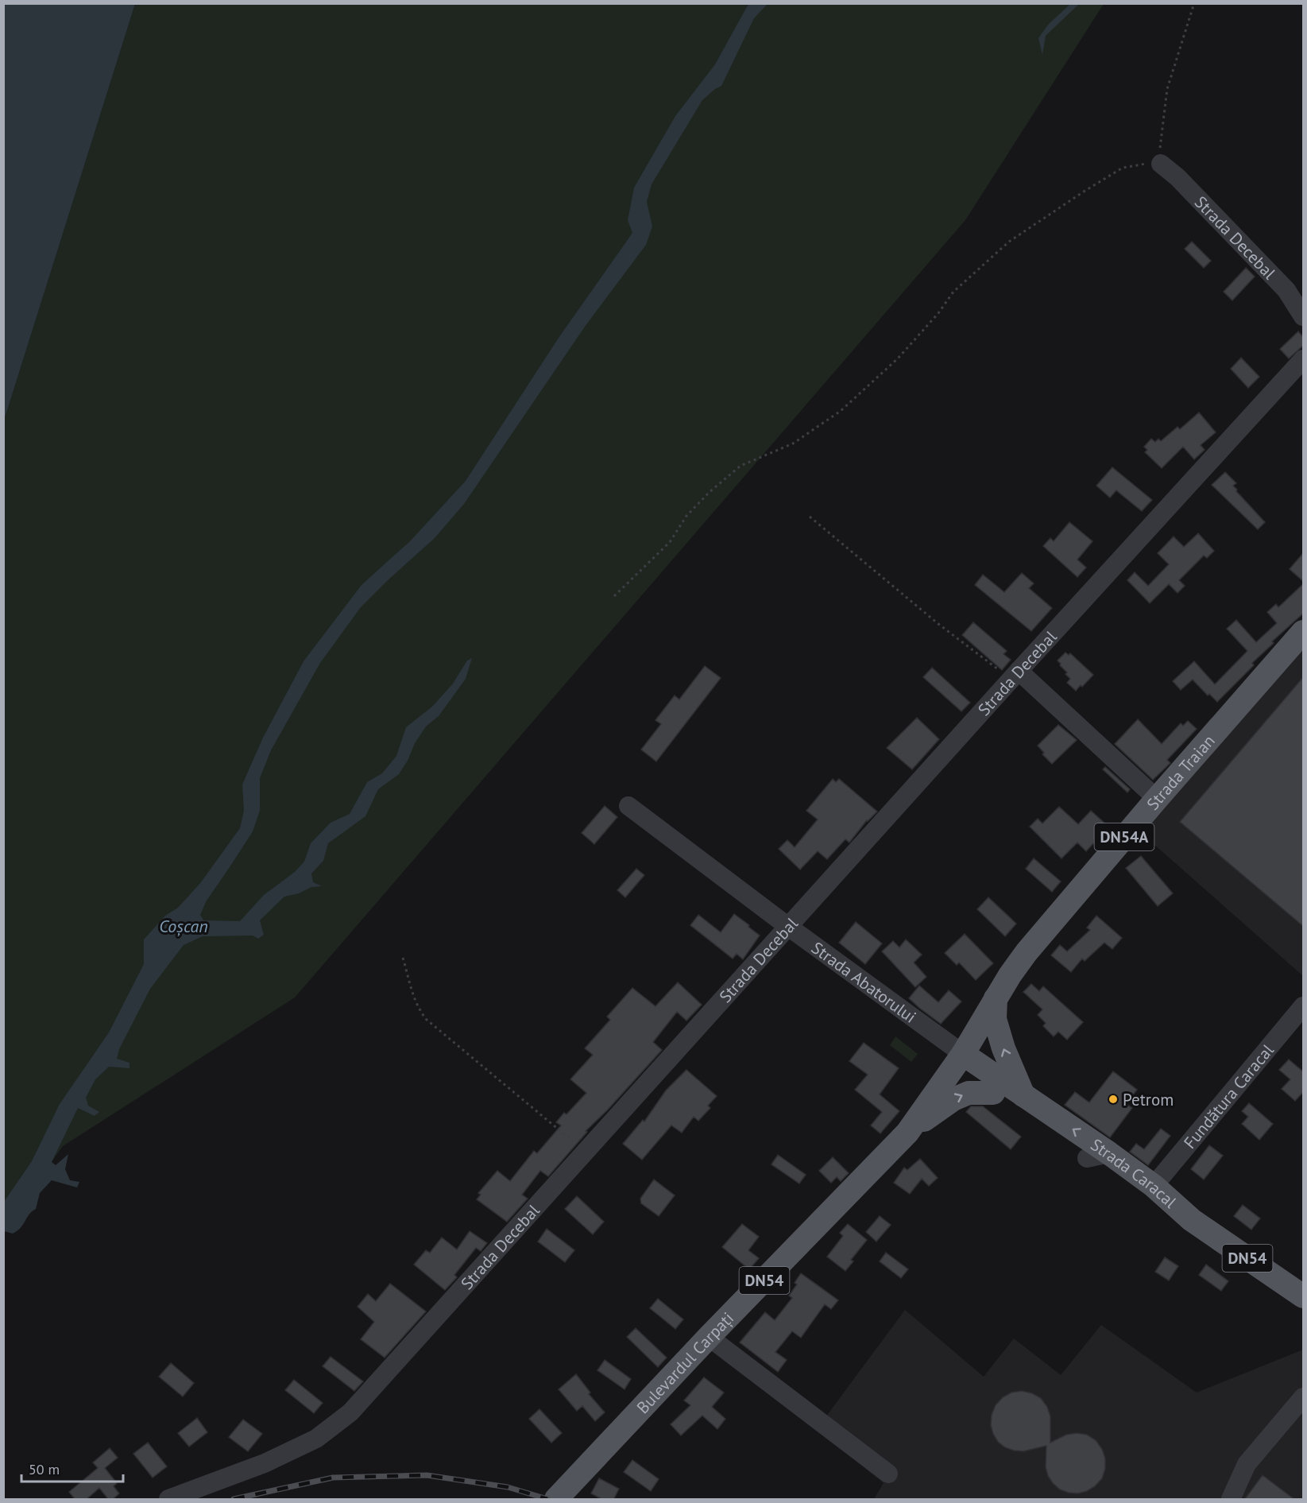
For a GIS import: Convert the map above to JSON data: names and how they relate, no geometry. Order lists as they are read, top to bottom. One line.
{"streets":{"main road":["Strada Traian","DN54A","Strada Caracal","DN54","Bulevardul Carpați"],"street":["Strada Decebal","Strada Abatorului","Fundătura Caracal"]},"crossings":[["Strada Decebal","Strada Abatorului"],["Strada Traian","Strada Abatorului"],["Strada Traian","Strada Caracal"],["Strada Traian","DN54"],["Strada Traian","Bulevardul Carpați"],["Strada Abatorului","Strada Caracal"],["Strada Abatorului","DN54"],["Strada Abatorului","Bulevardul Carpați"],["Fundătura Caracal","Strada Caracal"],["Strada Caracal","DN54"],["Strada Caracal","Bulevardul Carpați"],["DN54","Bulevardul Carpați"]],"water":["Coșcan"],"places":["Petrom"],"scale_bar":"50 m"}
